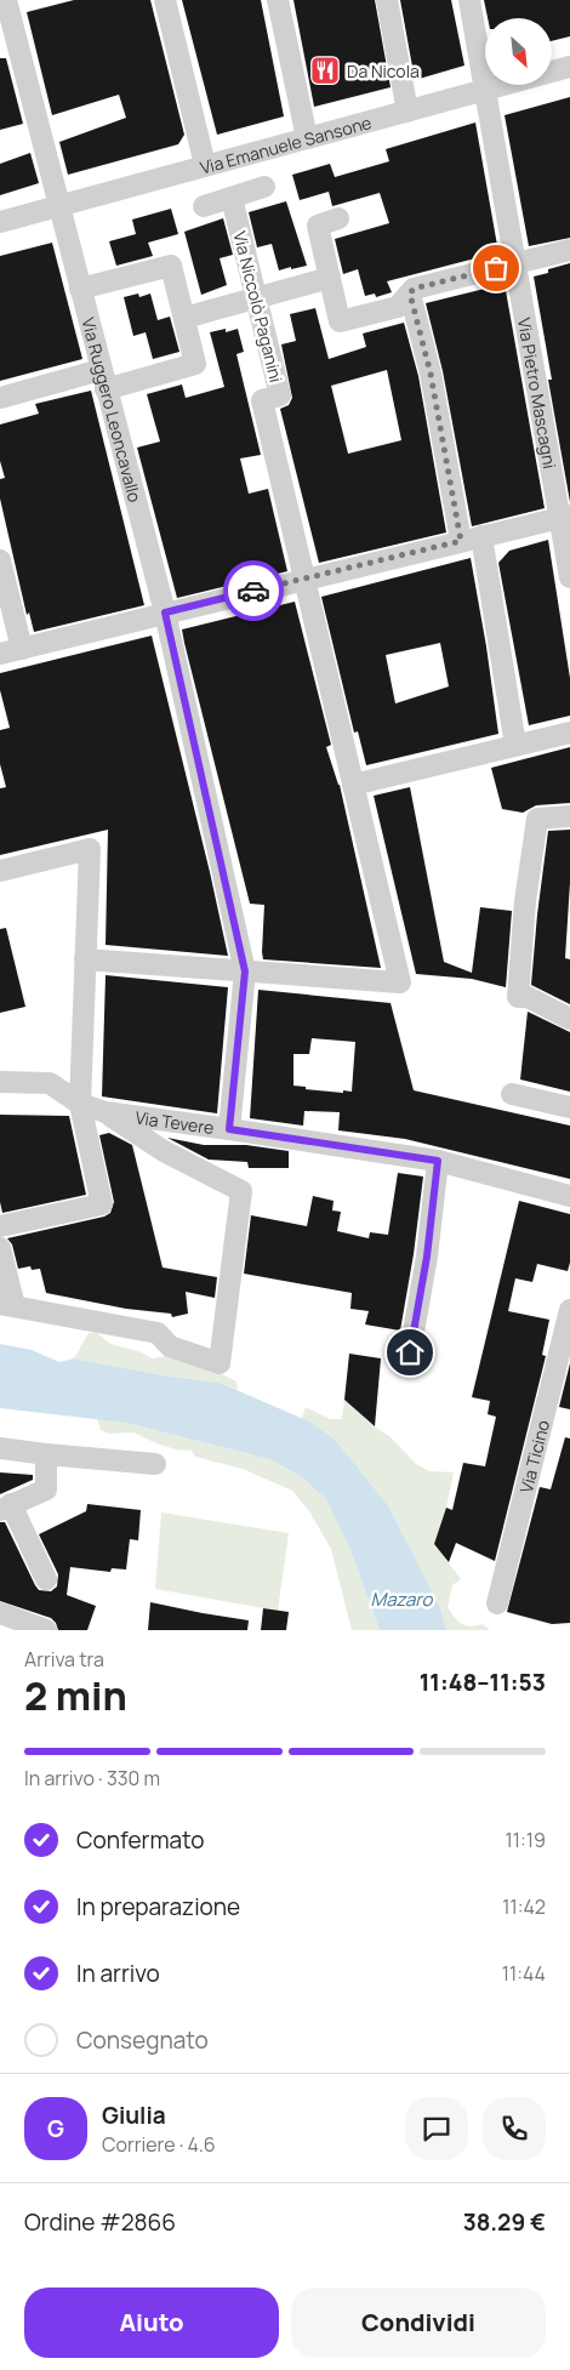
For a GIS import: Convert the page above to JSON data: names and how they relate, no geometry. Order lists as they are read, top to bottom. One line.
{"streets":{"street":["Via Emanuele Sansone","Via Niccolò Paganini","Via Pietro Mascagni","Via Ruggero Leoncavallo","Via Tevere","Via Ticino"]},"crossings":[["Via Emanuele Sansone","Via Pietro Mascagni"],["Via Emanuele Sansone","Via Ruggero Leoncavallo"],["Via Ruggero Leoncavallo","Via Tevere"]],"water":["Mazaro"],"places":{"restaurant":["Da Nicola"]},"north":"bottom right","page":{"heading":["2 min","Arriva tra","11:48–11:53"],"panel":["Giulia","Corriere · 4.6","Ordine #2866","38.29 €"],"bar":"In arrivo · 330 m","list":[["Confermato","11:19"],["In preparazione","11:42"],["In arrivo","11:44"],"Consegnato"],"round":"G","buttons":["Aiuto","Condividi"]}}
